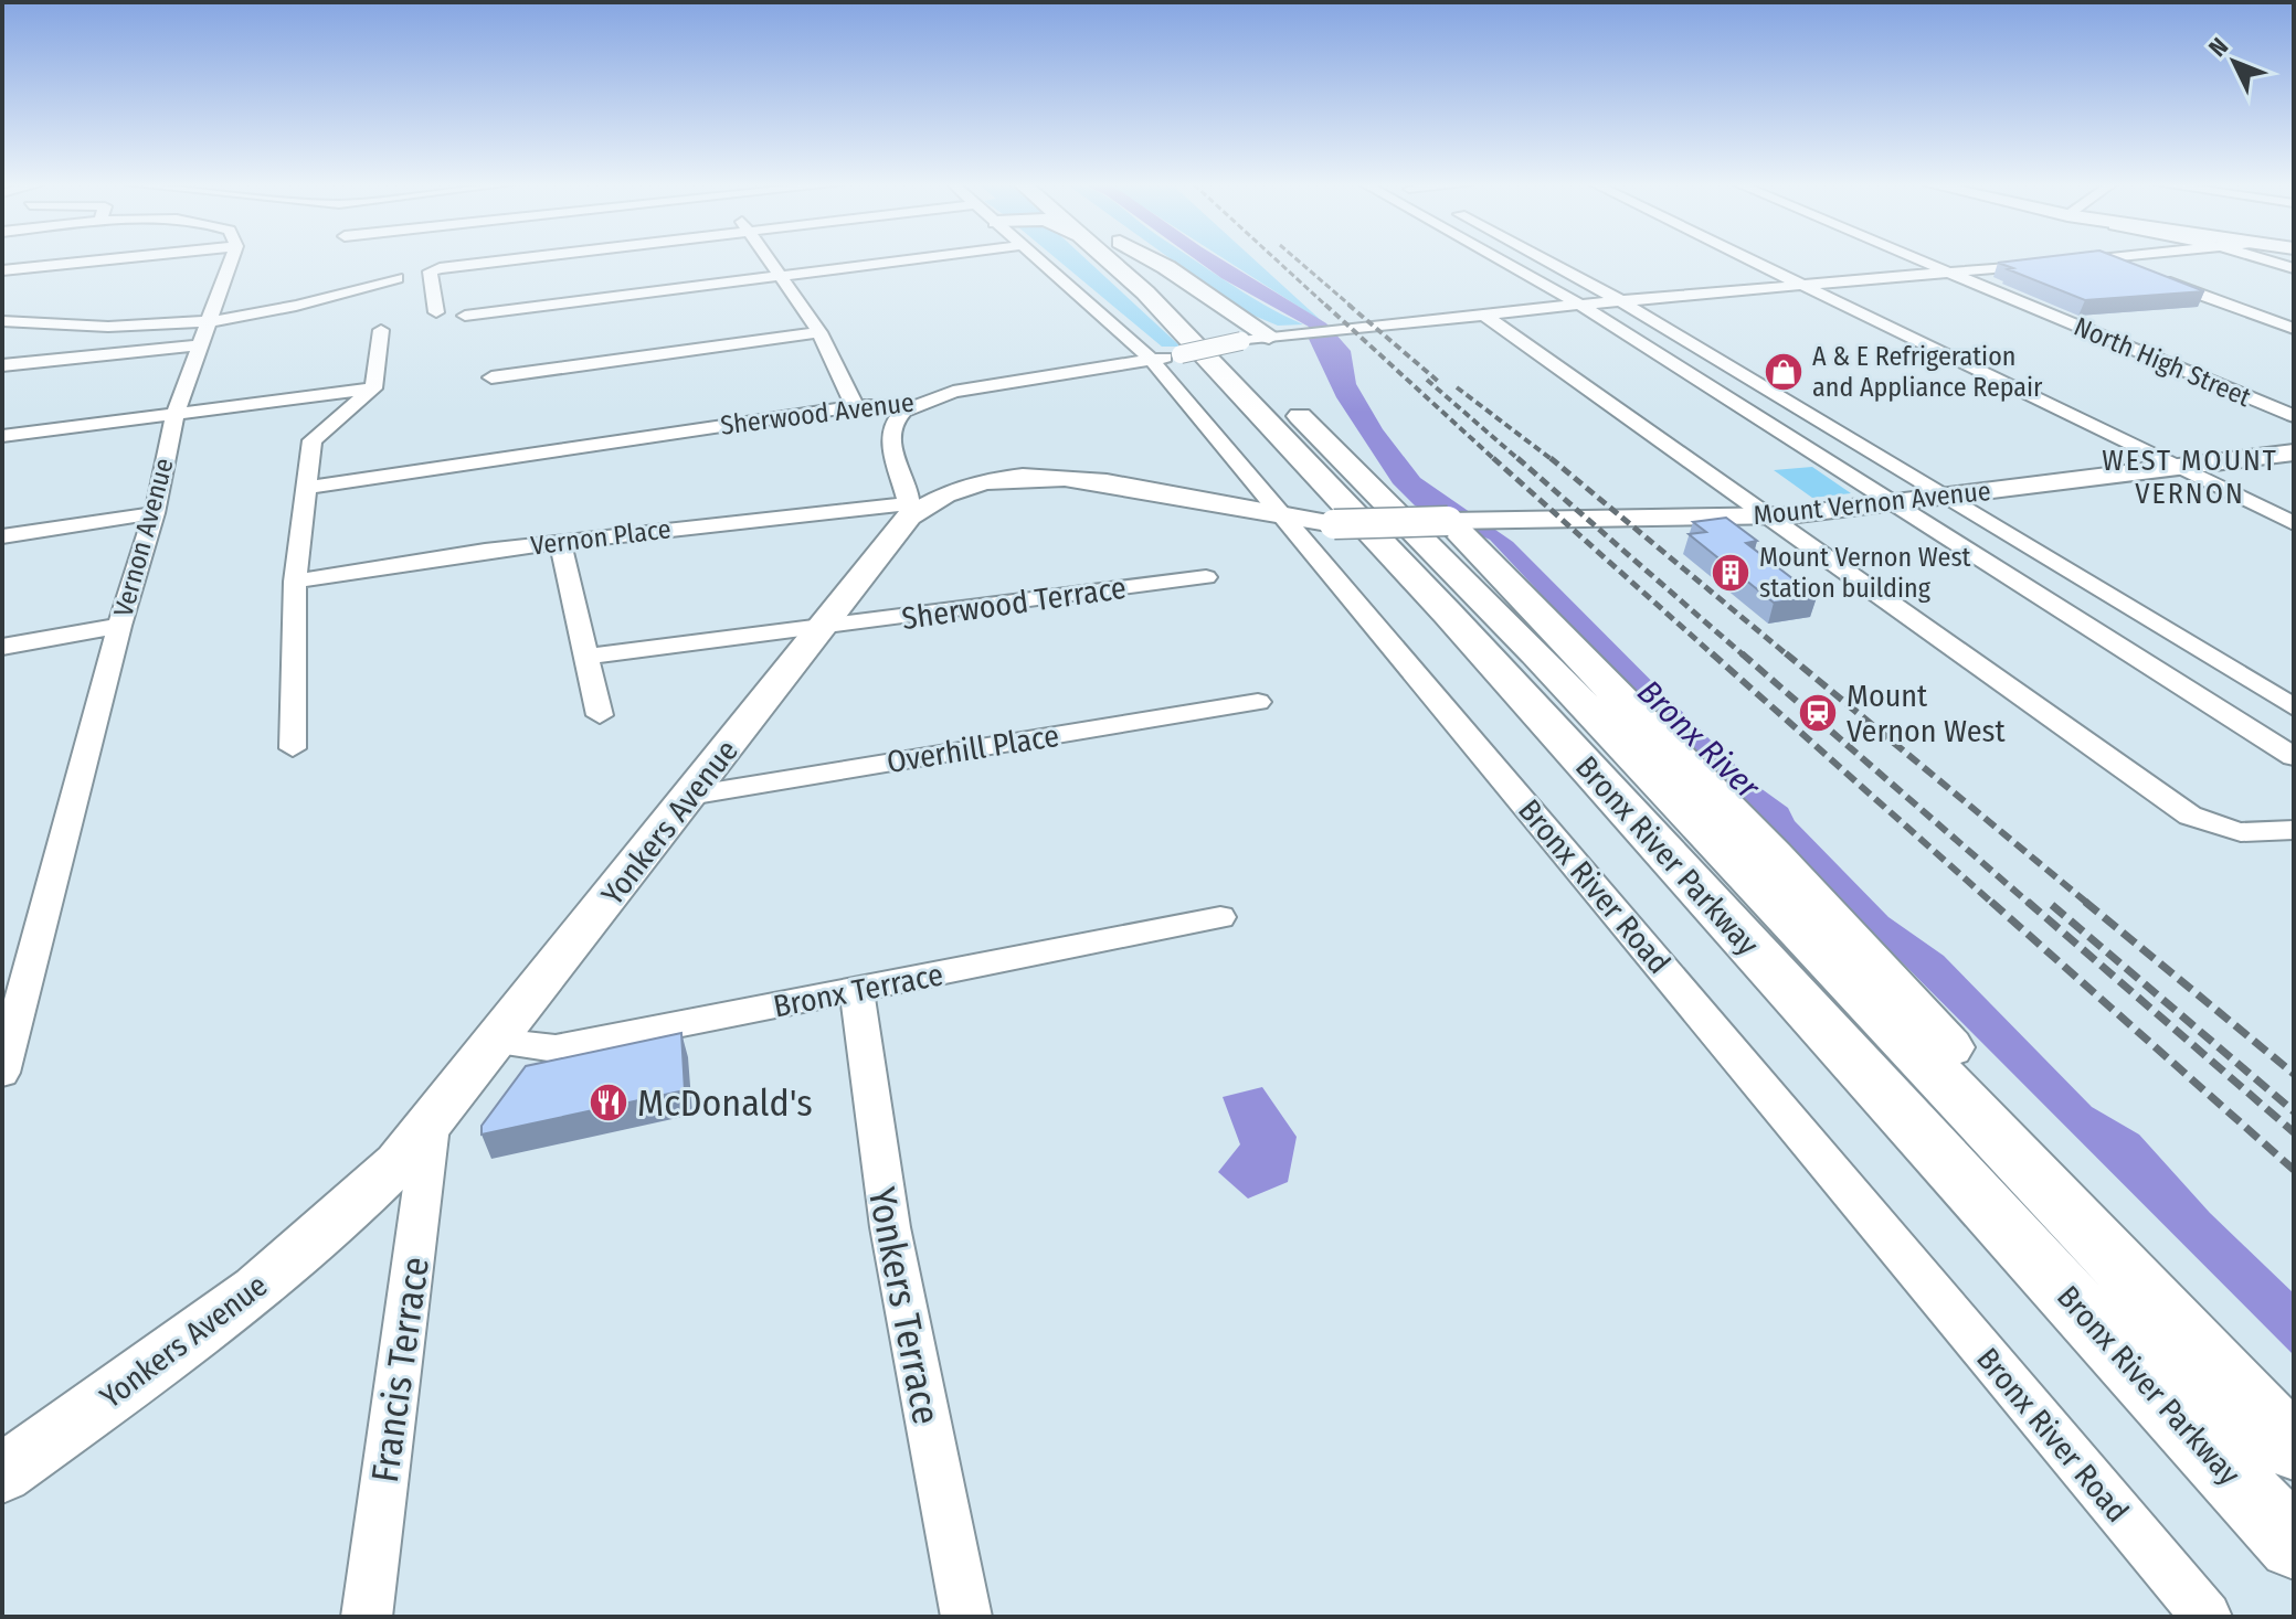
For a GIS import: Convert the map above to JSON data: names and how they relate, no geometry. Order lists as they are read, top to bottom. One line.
{"streets":{"highway":["Bronx River Parkway"],"main road":["Mount Vernon Avenue","Yonkers Avenue"],"street":["North High Street","Sherwood Avenue","Vernon Avenue","Vernon Place","Sherwood Terrace","Overhill Place","Bronx River Road","Bronx Terrace","Yonkers Terrace","Francis Terrace"]},"crossings":[["North High Street","Sherwood Avenue"],["Sherwood Avenue","Bronx River Road"],["Mount Vernon Avenue","Yonkers Avenue"],["Vernon Place","Yonkers Avenue"],["Sherwood Terrace","Yonkers Avenue"],["Overhill Place","Yonkers Avenue"],["Yonkers Avenue","Bronx River Road"],["Yonkers Avenue","Bronx Terrace"],["Yonkers Avenue","Francis Terrace"],["Bronx Terrace","Yonkers Terrace"]],"districts":["WEST MOUNT VERNON"],"water":["Bronx River"],"places":{"shop":["A & E Refrigeration and Appliance Repair"],"building":["Mount Vernon West station building"],"station":["Mount Vernon West"],"restaurant":["McDonald's"]},"north":"top left"}
